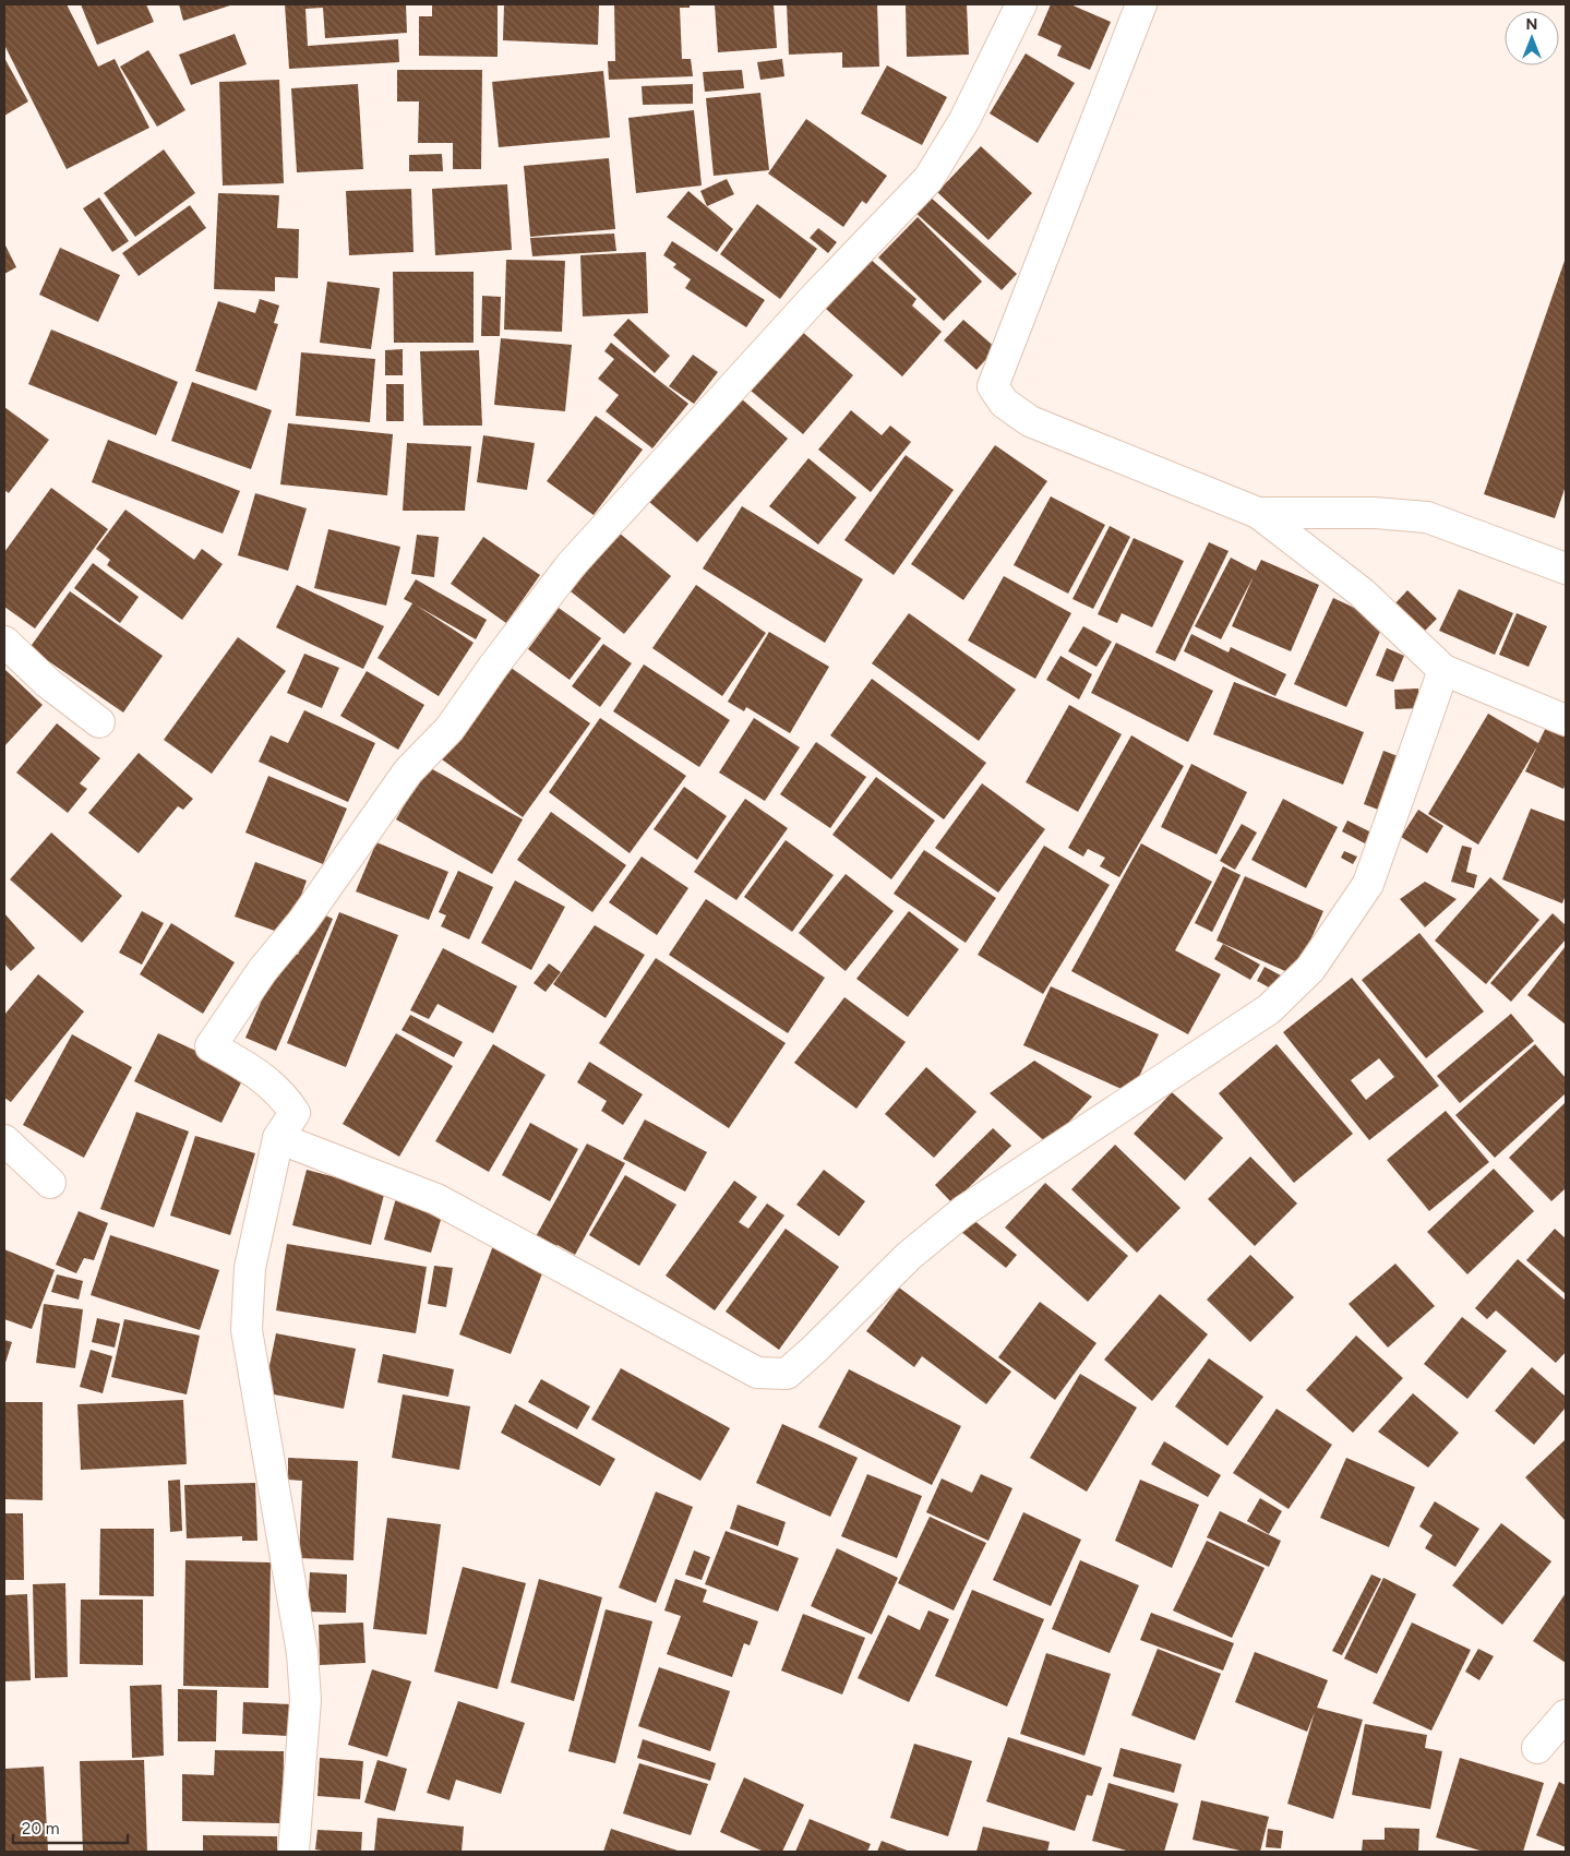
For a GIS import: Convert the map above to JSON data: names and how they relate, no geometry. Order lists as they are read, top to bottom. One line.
{"scale_bar":"20 m","north":"top"}
